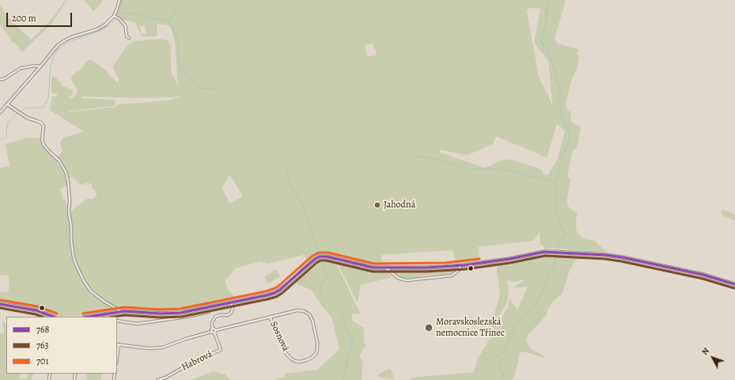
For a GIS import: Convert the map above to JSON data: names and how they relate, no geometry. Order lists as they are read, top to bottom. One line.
{"streets":{"street":["Sosnová","Habrová"]},"crossings":[["Sosnová","Habrová"]],"places":["Jahodná","Moravskoslezská nemocnice Třinec"],"lines":["transit line 768","transit line 701","transit line 763"],"legend":["768","763","701"],"scale_bar":"200 m","north":"top left"}
